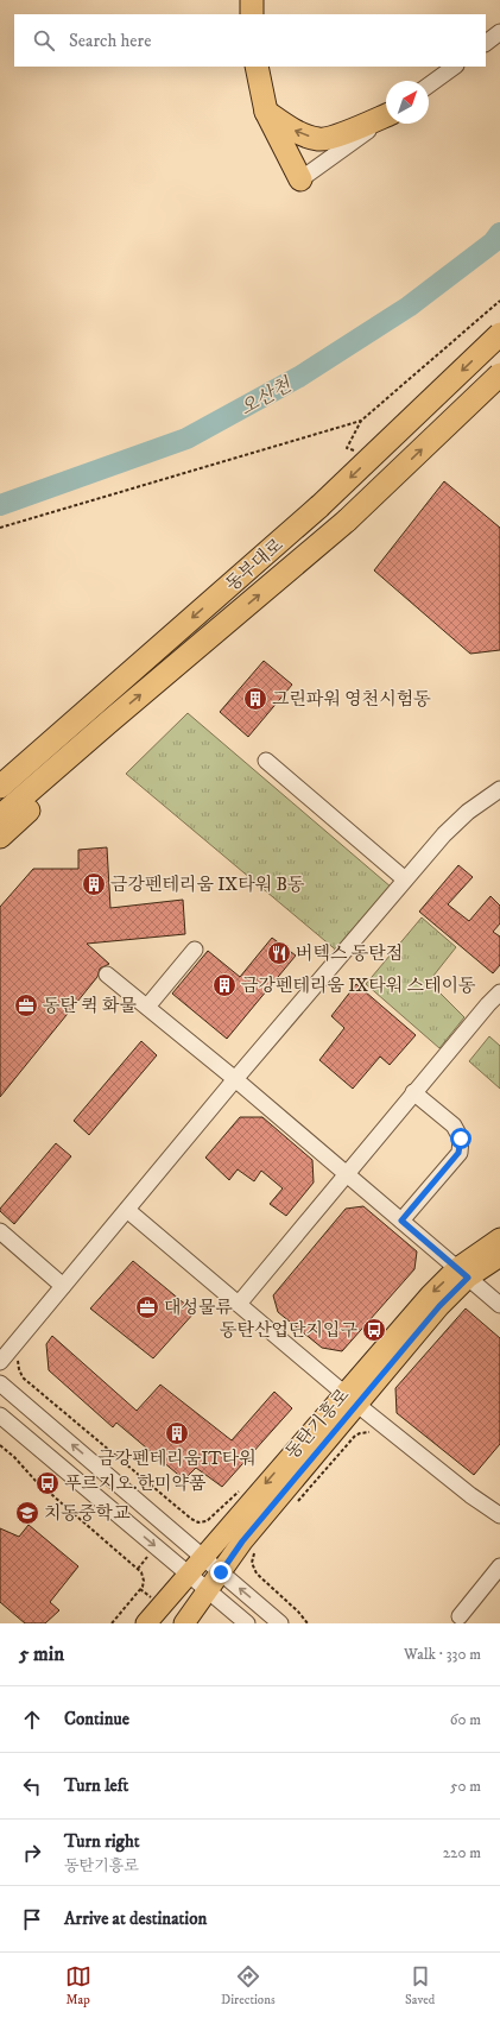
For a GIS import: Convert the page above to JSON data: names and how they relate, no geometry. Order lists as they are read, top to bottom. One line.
{"streets":{"highway":["동부대로"],"main road":["동탄기흥로"]},"water":["오산천"],"places":{"building":["그린파워 영천시험동","금강펜테리움 IX타워 B동","금강펜테리움 IX타워 스테이동","금강펜테리움IT타워"],"restaurant":["버텍스 동탄점"],"office":["동탄 퀵 화물","대성물류"],"bus stop":["동탄산업단지입구","푸르지오.한미약품"],"school or university":["치동중학교"]},"north":"top right","page":{"search":"Search here","heading":["5 min","Walk · 330 m"],"list":[["Continue","60 m"],["Turn left","50 m"],["Turn right","동탄기흥로","220 m"],"Arrive at destination"],"nav":["Map","Directions","Saved"]}}
